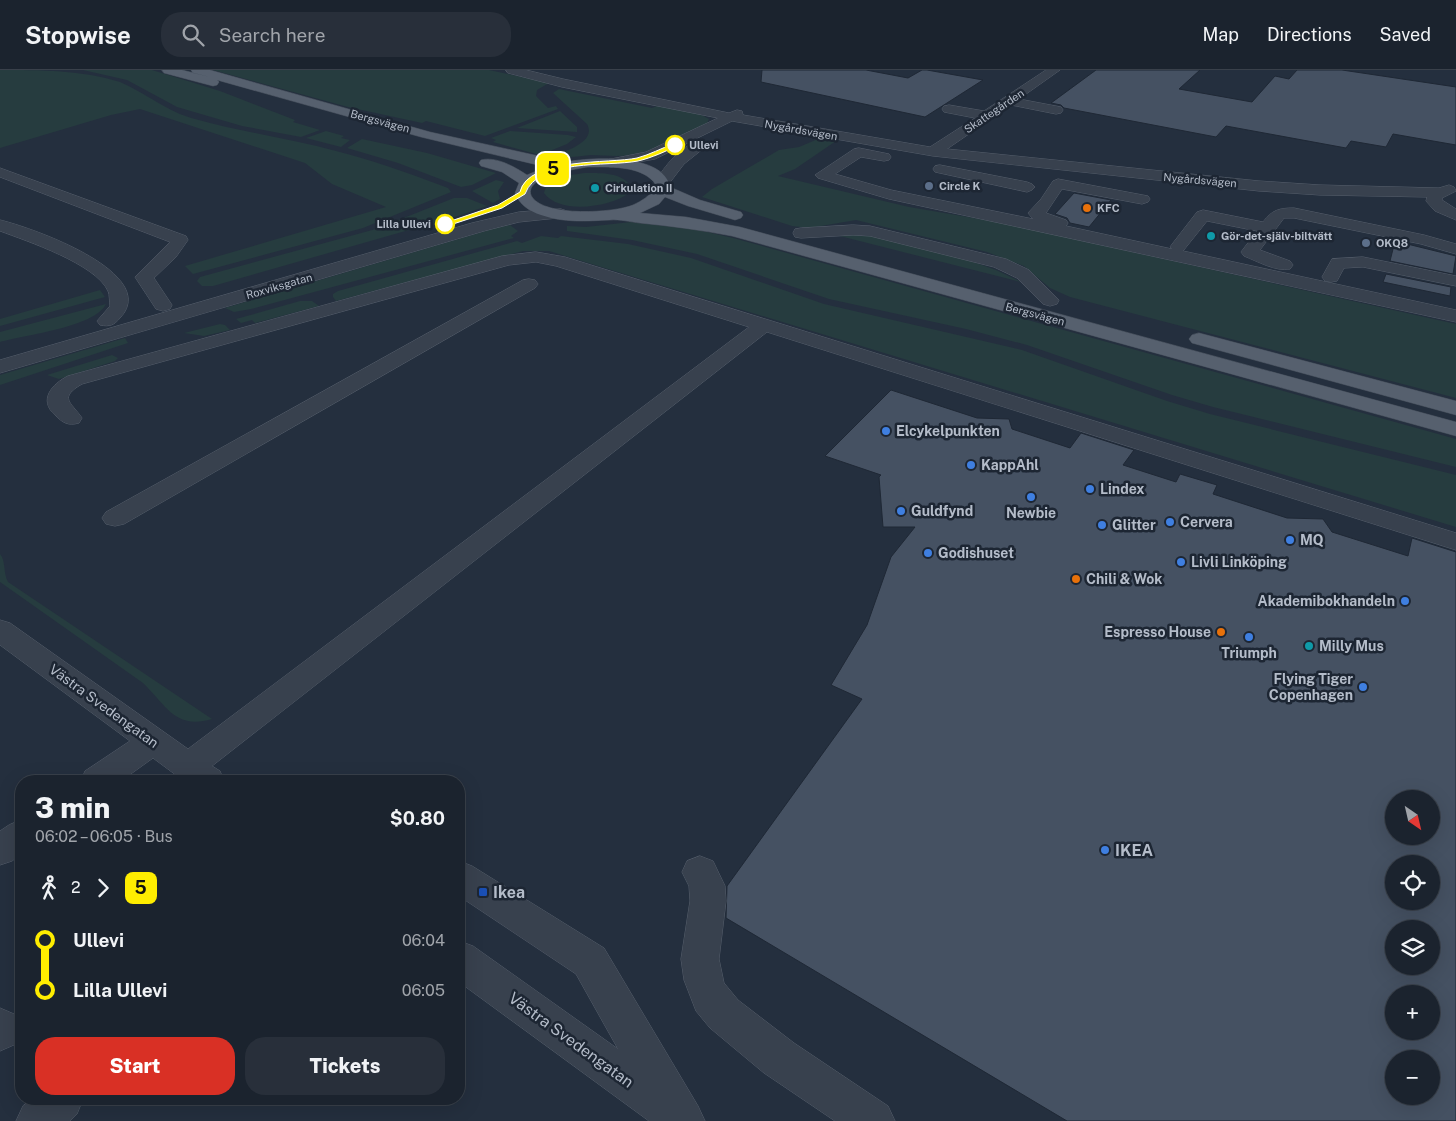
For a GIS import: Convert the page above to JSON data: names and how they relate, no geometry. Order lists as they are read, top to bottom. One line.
{"streets":{"main road":["Bergsvägen"],"street":["Skattegården","Nygårdsvägen","Roxviksgatan","Västra Svedengatan"]},"crossings":[["Skattegården","Nygårdsvägen"],["Bergsvägen","Roxviksgatan"]],"places":{"other":["Ullevi","Circle K","Cirkulation II","KFC","Lilla Ullevi","Gör-det-själv-biltvätt","OKQ8","Elcykelpunkten","KappAhl","Lindex","Newbie","Guldfynd","Cervera","Glitter","MQ","Godishuset","Livli Linköping","Chili & Wok","Akademibokhandeln","Espresso House","Triumph","Milly Mus","Flying Tiger Copenhagen","IKEA"],"transit":["Ikea"]},"lines":["bus line 5"],"north":"bottom right","page":{"header":"Stopwise","search":"Search here","nav":["Map","Directions","Saved"],"on_map":"5","heading":["3 min","06:02 – 06:05 · Bus","$0.80"],"map_buttons":["+","−"],"legs":["2","5"],"list":[{"name":"Ullevi","value":"06:04"},{"name":"Lilla Ullevi","value":"06:05"}],"buttons":["Start","Tickets"]}}
